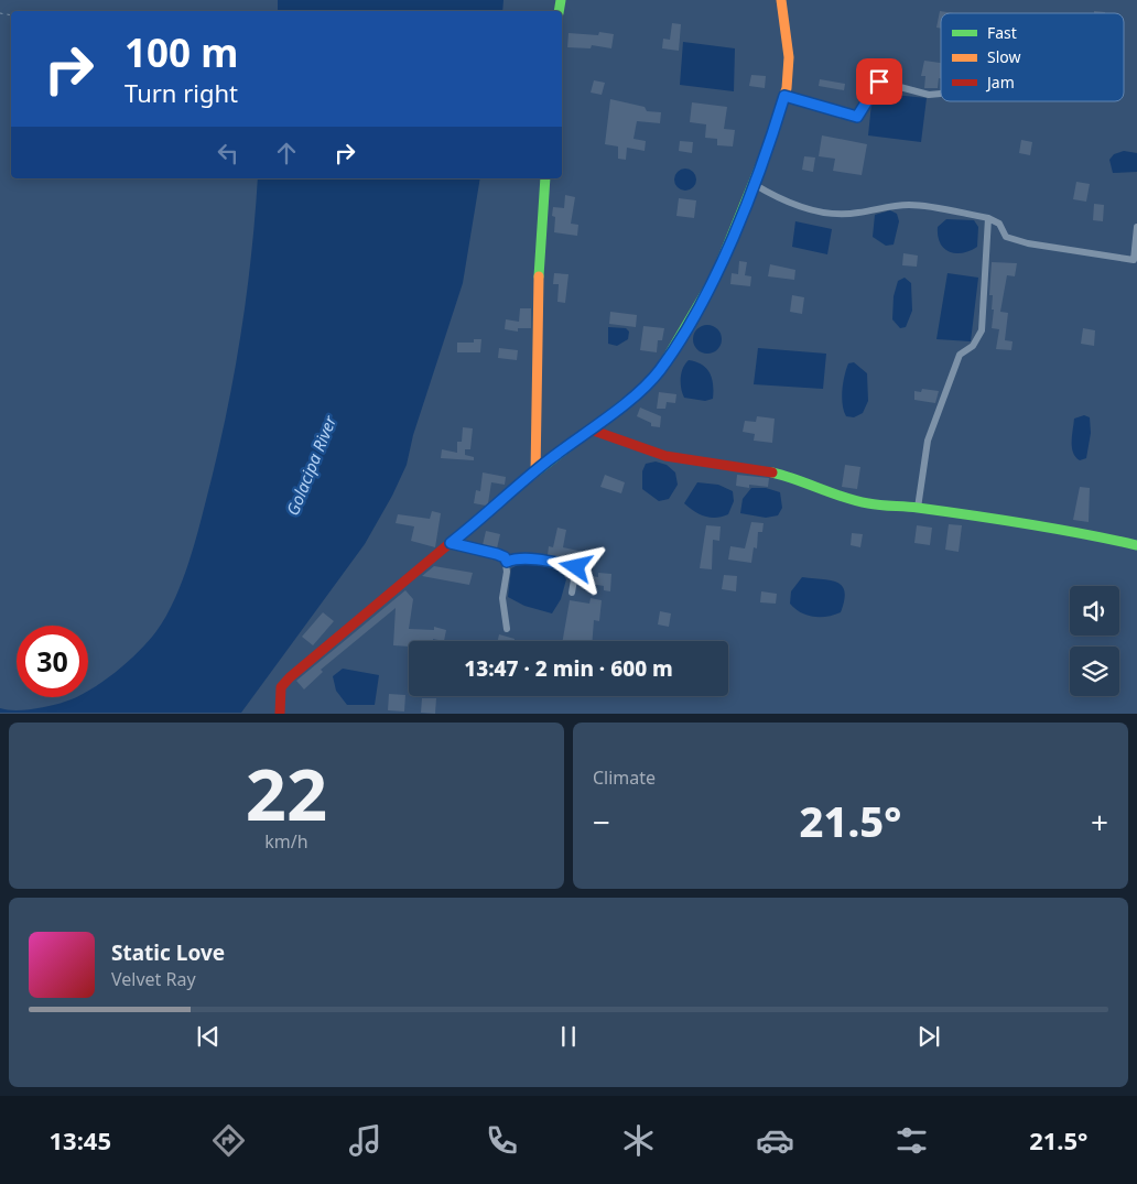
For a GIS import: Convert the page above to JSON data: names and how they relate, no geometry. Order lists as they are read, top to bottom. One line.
{"water":["Golacipa River"],"legend":["Fast","Slow","Jam"],"page":{"turn":["100 m","Turn right"],"limit":"30","trip":"13:47 · 2 min · 600 m","tile":[["22","km/h"],"Climate"],"heat":["−","21.5°","+"],"song":["Static Love","Velvet Ray"],"tabs":["13:45","21.5°"]}}
